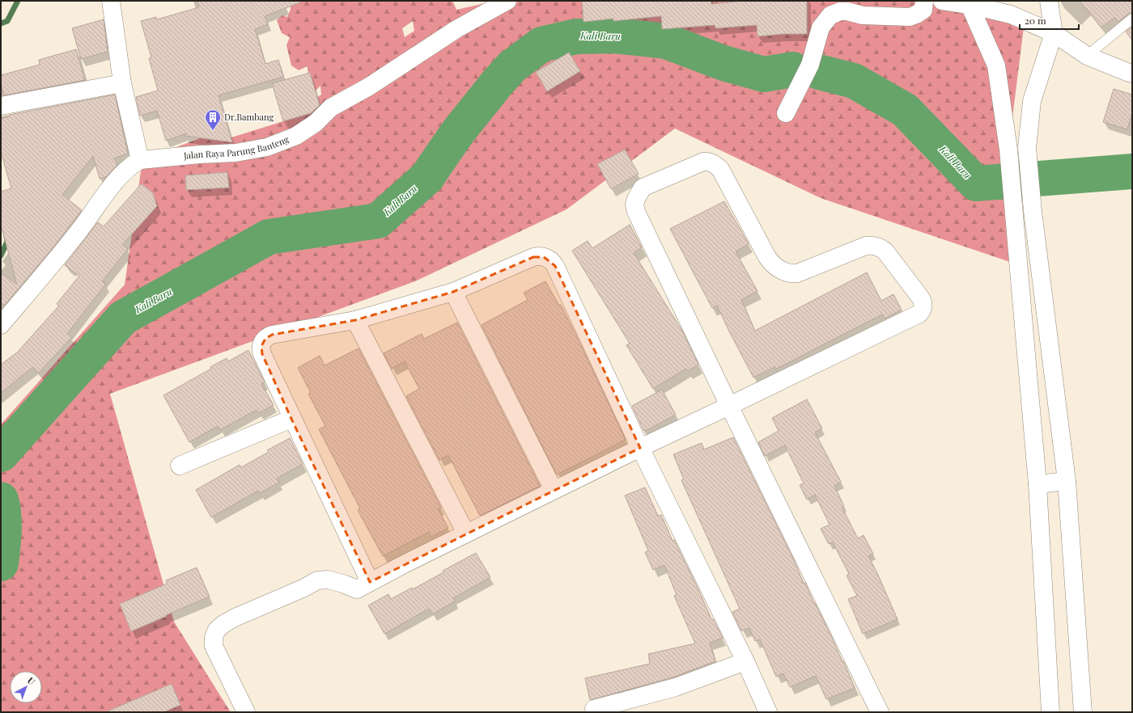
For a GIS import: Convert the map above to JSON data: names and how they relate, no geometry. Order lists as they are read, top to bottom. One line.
{"streets":{"street":["Jalan Raya Parung Banteng"]},"water":["Kali Baru"],"places":{"building":["Dr.Bambang"]},"scale_bar":"20 m","north":"top right"}
